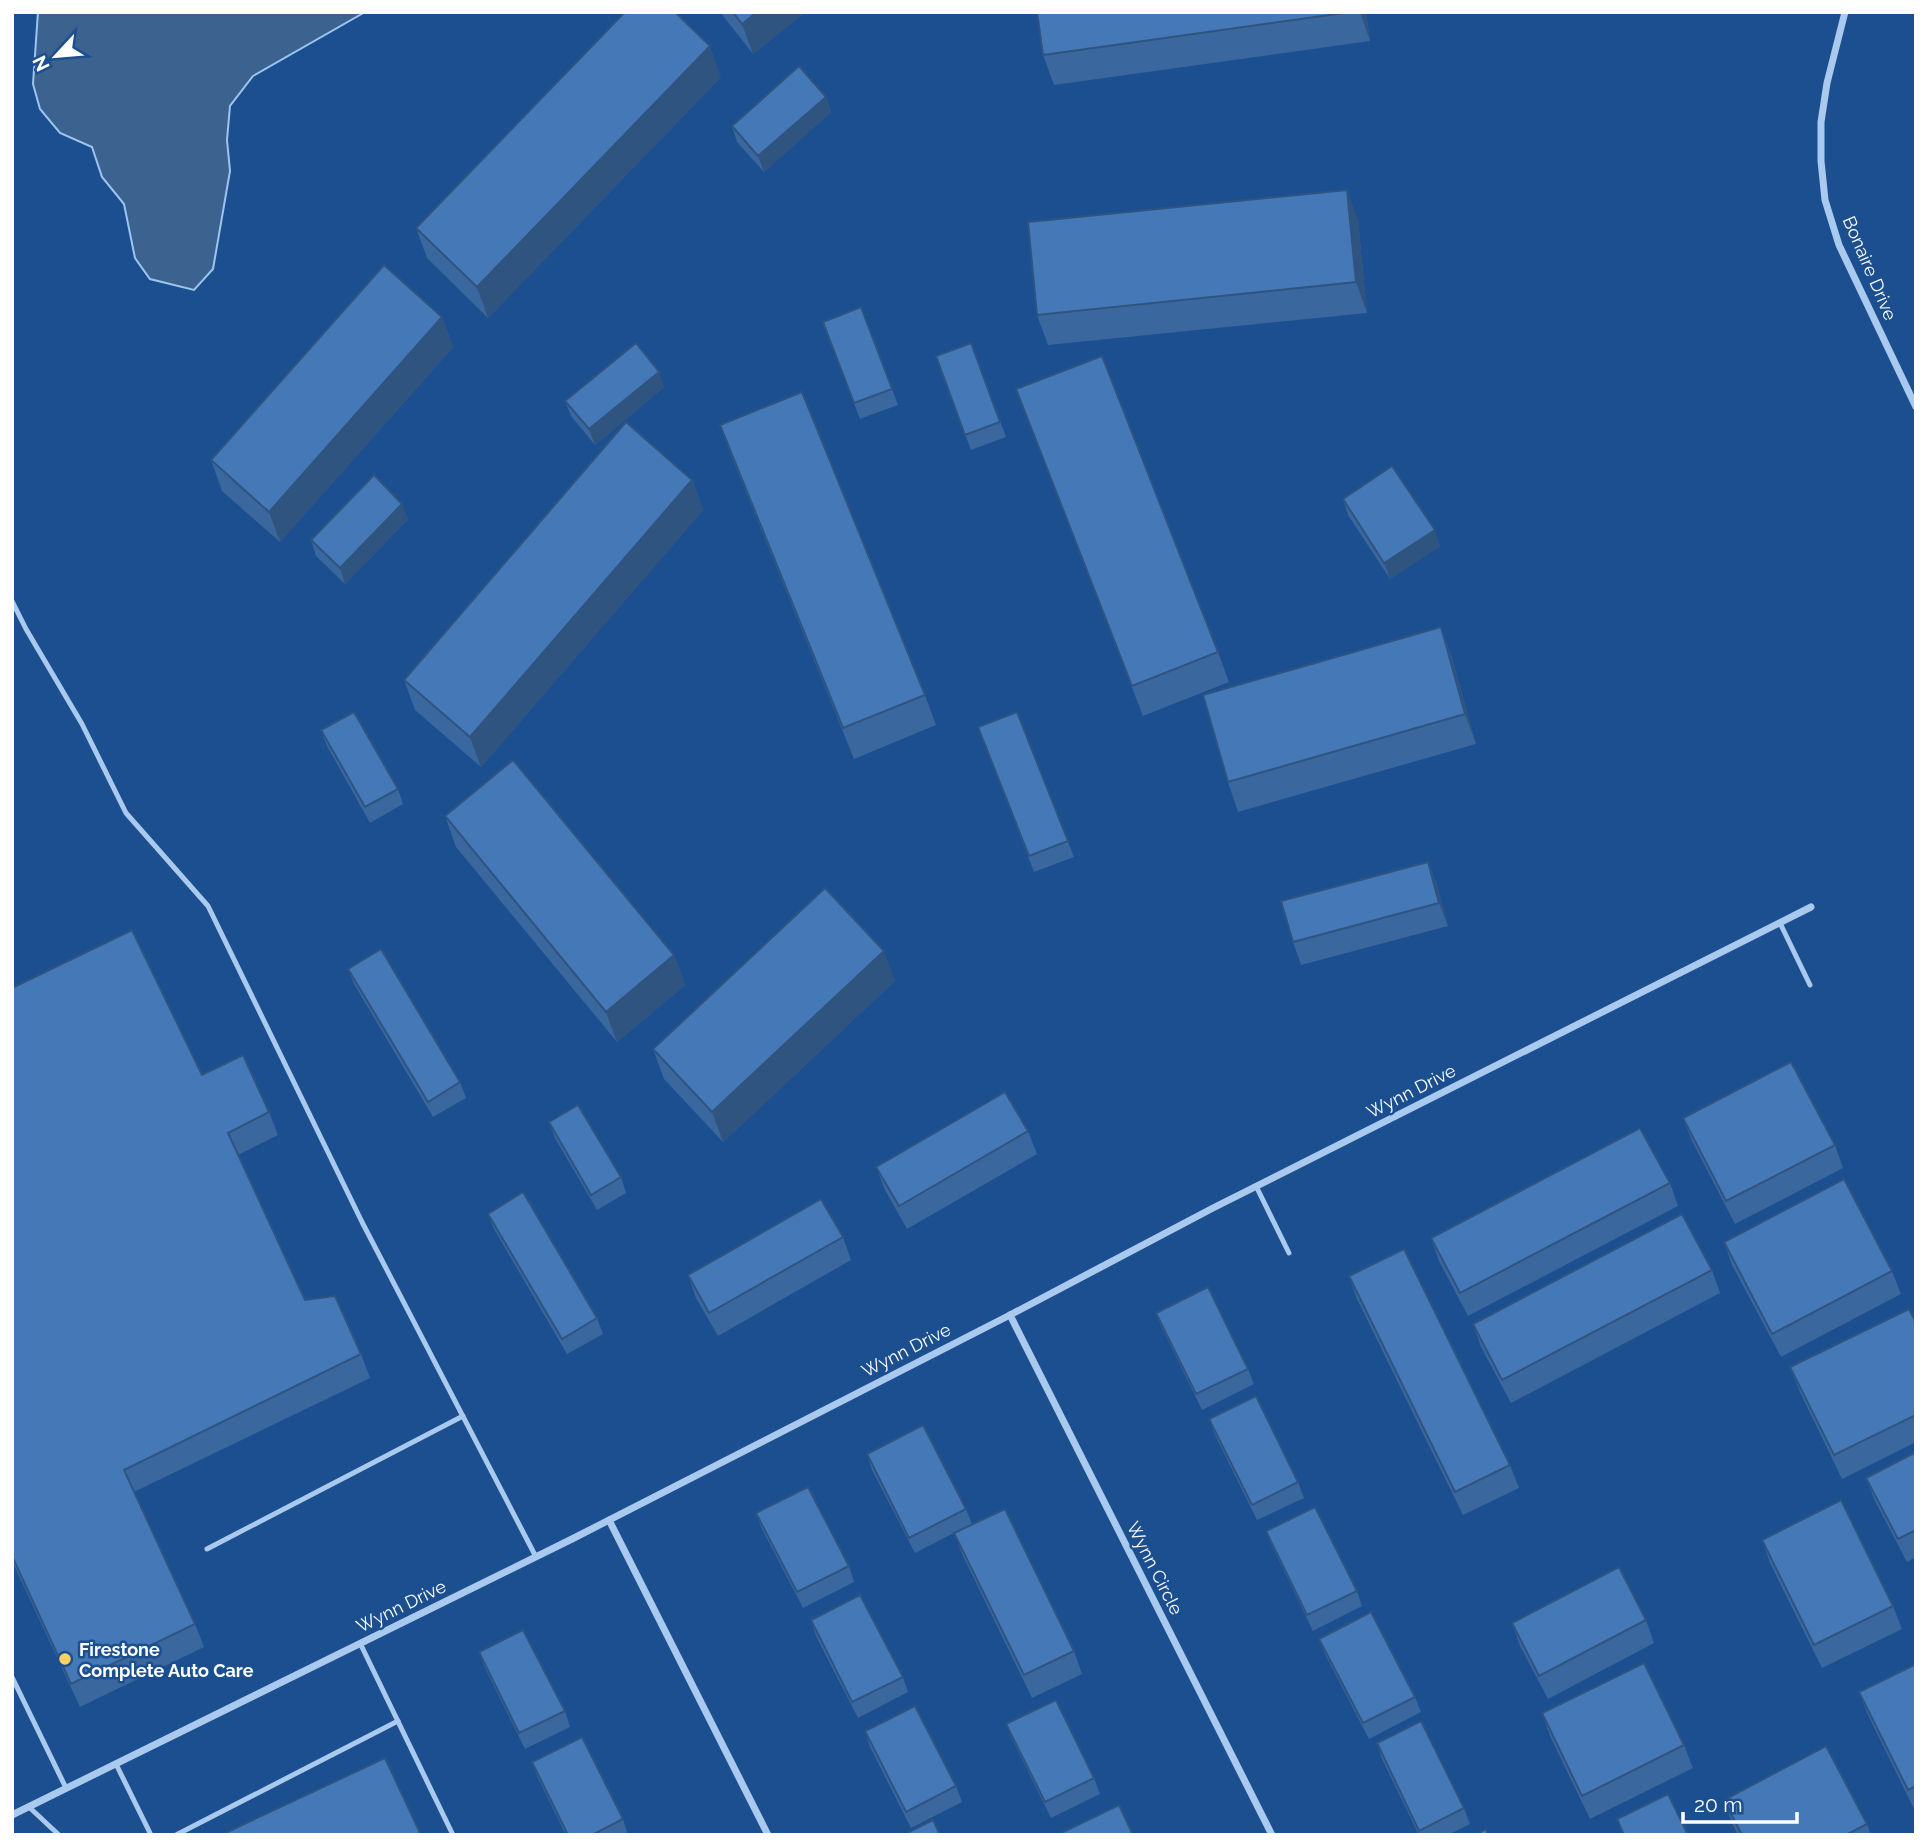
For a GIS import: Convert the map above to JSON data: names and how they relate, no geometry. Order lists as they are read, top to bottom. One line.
{"streets":{"street":["Bonaire Drive","Wynn Drive","Wynn Circle"]},"crossings":[["Wynn Drive","Wynn Circle"]],"places":["Firestone Complete Auto Care"],"scale_bar":"20 m","north":"bottom left"}
